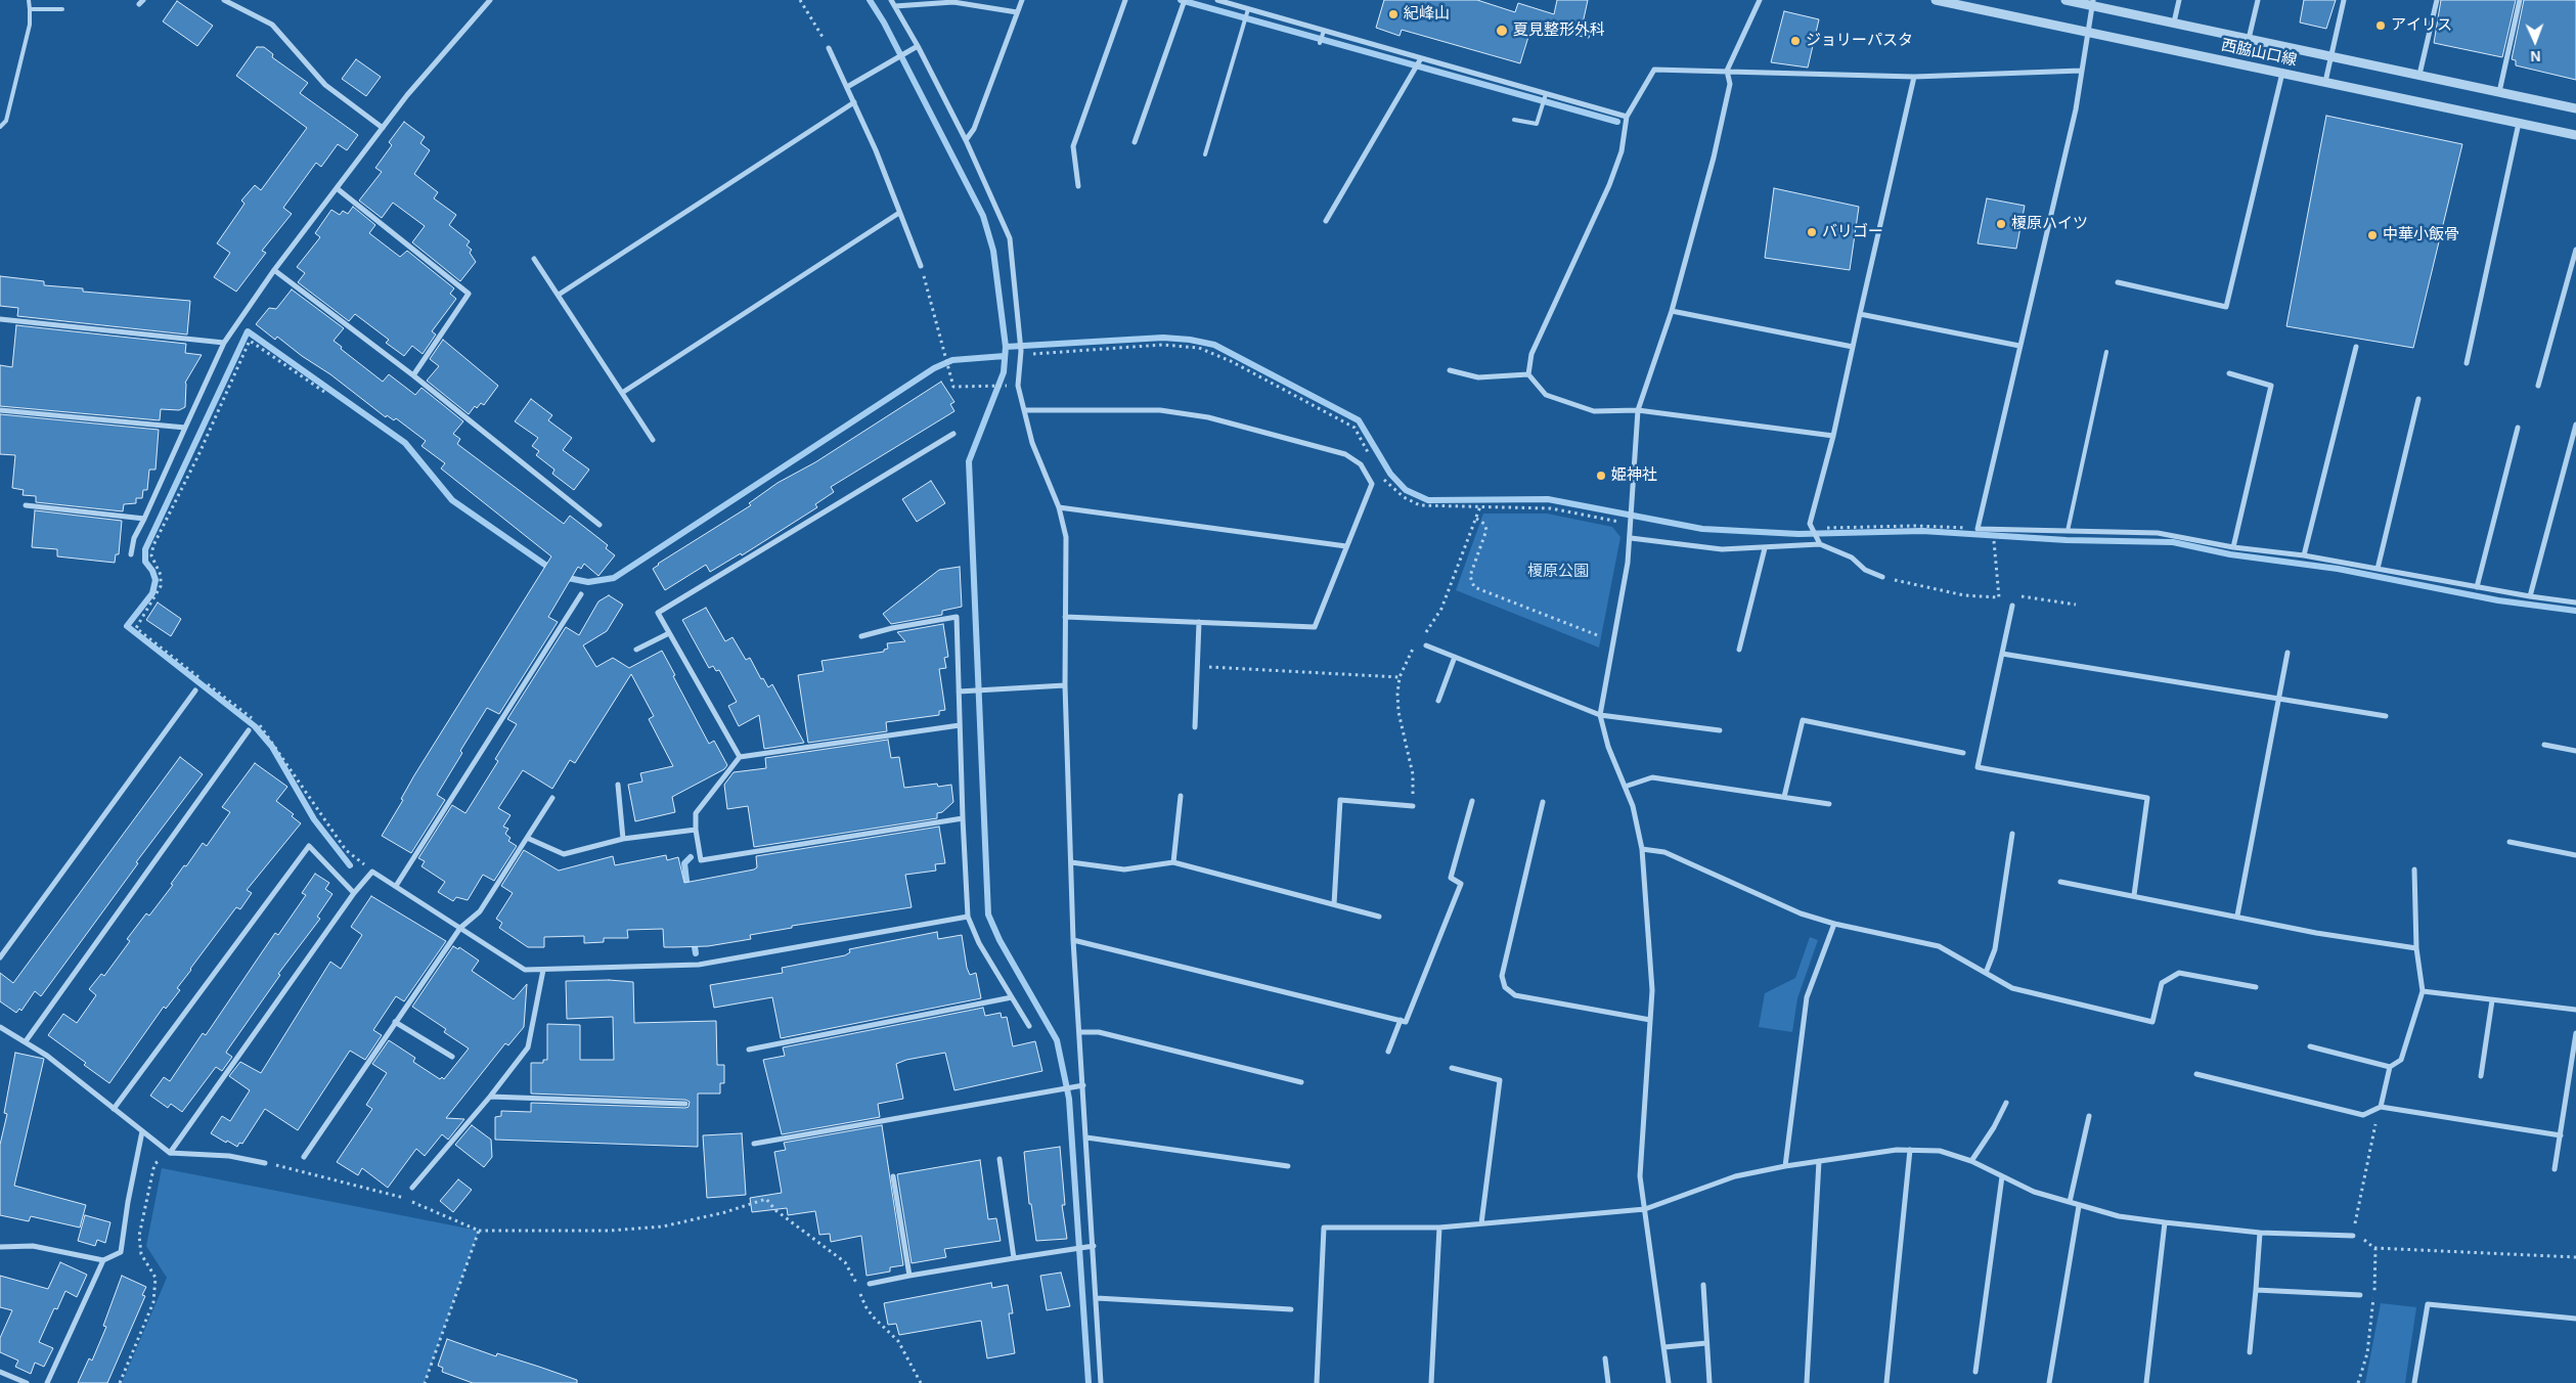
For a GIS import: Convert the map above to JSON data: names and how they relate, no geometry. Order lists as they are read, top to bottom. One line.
{"streets":{"street":["西脇山口線"]},"parks":["榎原公園"],"places":["紀峰山","アイリス","夏見整形外科","ジョリーパスタ","榎原ハイツ","バリゴー","中華小飯骨","姫神社"],"north":"bottom"}
